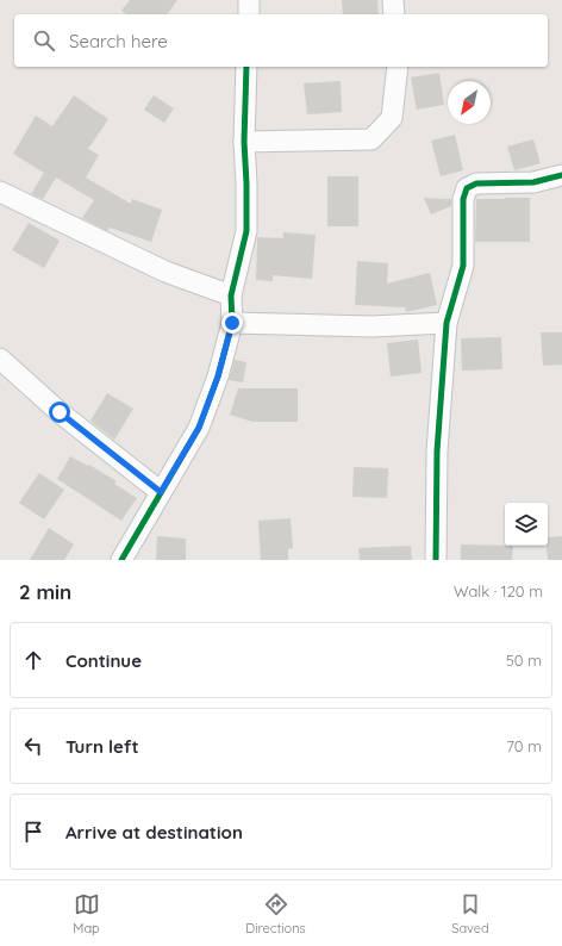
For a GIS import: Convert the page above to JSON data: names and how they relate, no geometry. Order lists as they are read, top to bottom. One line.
{"north":"bottom left","page":{"search":"Search here","heading":["2 min","Walk · 120 m"],"list":[["Continue","50 m"],["Turn left","70 m"],"Arrive at destination"],"nav":["Map","Directions","Saved"]}}
